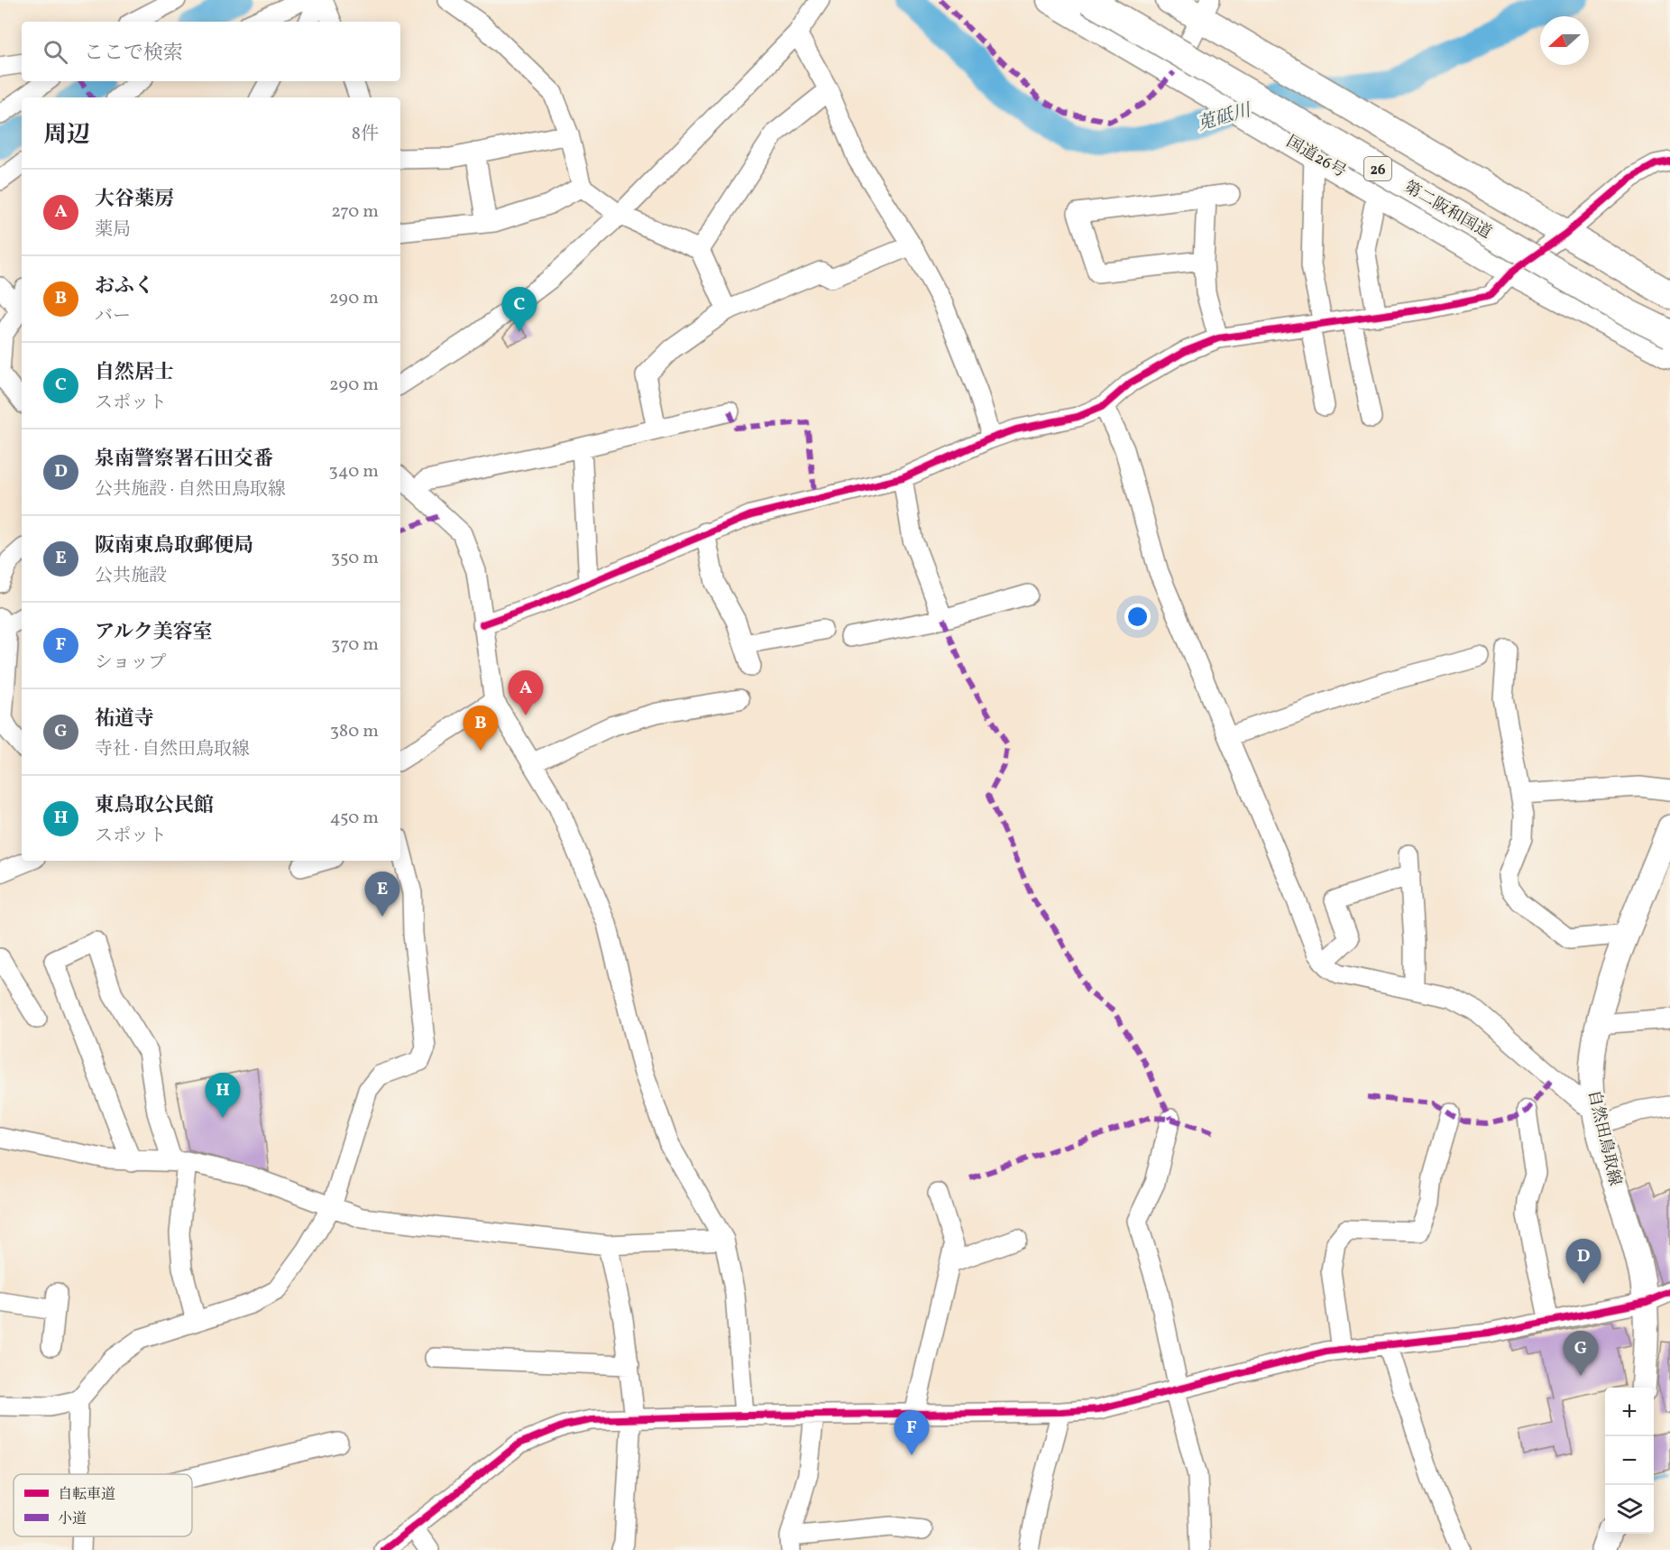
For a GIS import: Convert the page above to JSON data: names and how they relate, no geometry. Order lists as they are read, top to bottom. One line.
{"streets":{"highway":["国道26号","26","第二阪和国道"],"main road":["自然田鳥取線"]},"water":["莵砥川"],"legend":["自転車道","小道"],"north":"left","page":{"search":"ここで検索","heading":["周辺","8件"],"list":[{"mark":"A","name":"大谷薬房","note":"薬局","value":"270 m"},{"mark":"B","name":"おふく","note":"バー","value":"290 m"},{"mark":"C","name":"自然居士","note":"スポット","value":"290 m"},{"mark":"D","name":"泉南警察署石田交番","note":"公共施設 · 自然田鳥取線","value":"340 m"},{"mark":"E","name":"阪南東鳥取郵便局","note":"公共施設","value":"350 m"},{"mark":"F","name":"アルク美容室","note":"ショップ","value":"370 m"},{"mark":"G","name":"祐道寺","note":"寺社 · 自然田鳥取線","value":"380 m"},{"mark":"H","name":"東鳥取公民館","note":"スポット","value":"450 m"}],"pins":["C","A","B","E","H","D","G","F"],"map_buttons":["+","−"]}}
